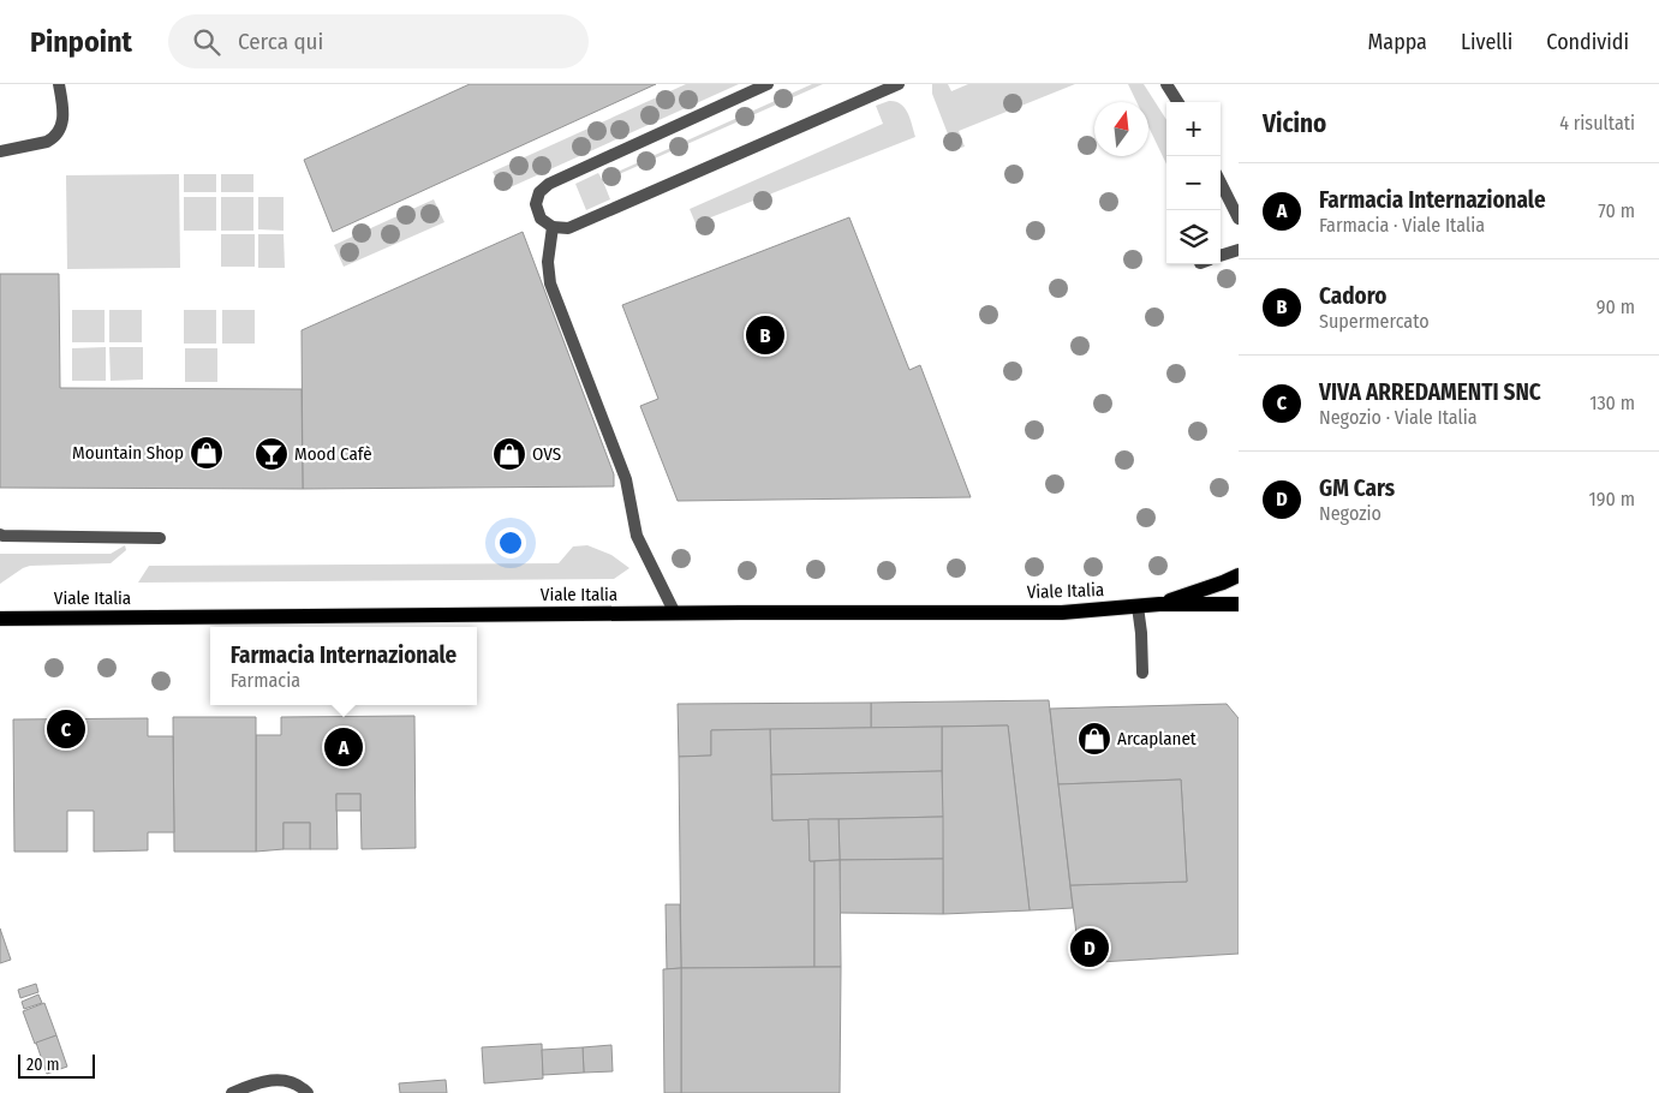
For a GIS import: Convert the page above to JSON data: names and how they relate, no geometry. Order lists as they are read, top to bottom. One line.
{"streets":{"main road":["Viale Italia"]},"places":{"shop":["Mountain Shop","OVS","Arcaplanet"],"bar":["Mood Cafè"]},"scale_bar":"20 m","north":"top","page":{"header":"Pinpoint","search":"Cerca qui","nav":["Mappa","Livelli","Condividi"],"heading":["Vicino","4 risultati"],"map_buttons":["+","−"],"list":[{"mark":"A","name":"Farmacia Internazionale","note":"Farmacia · Viale Italia","value":"70 m"},{"mark":"B","name":"Cadoro","note":"Supermercato","value":"90 m"},{"mark":"C","name":"VIVA ARREDAMENTI SNC","note":"Negozio · Viale Italia","value":"130 m"},{"mark":"D","name":"GM Cars","note":"Negozio","value":"190 m"}],"pins":["B","C","A","D"],"popup":["Farmacia Internazionale","Farmacia"],"scale":"20 m"}}
